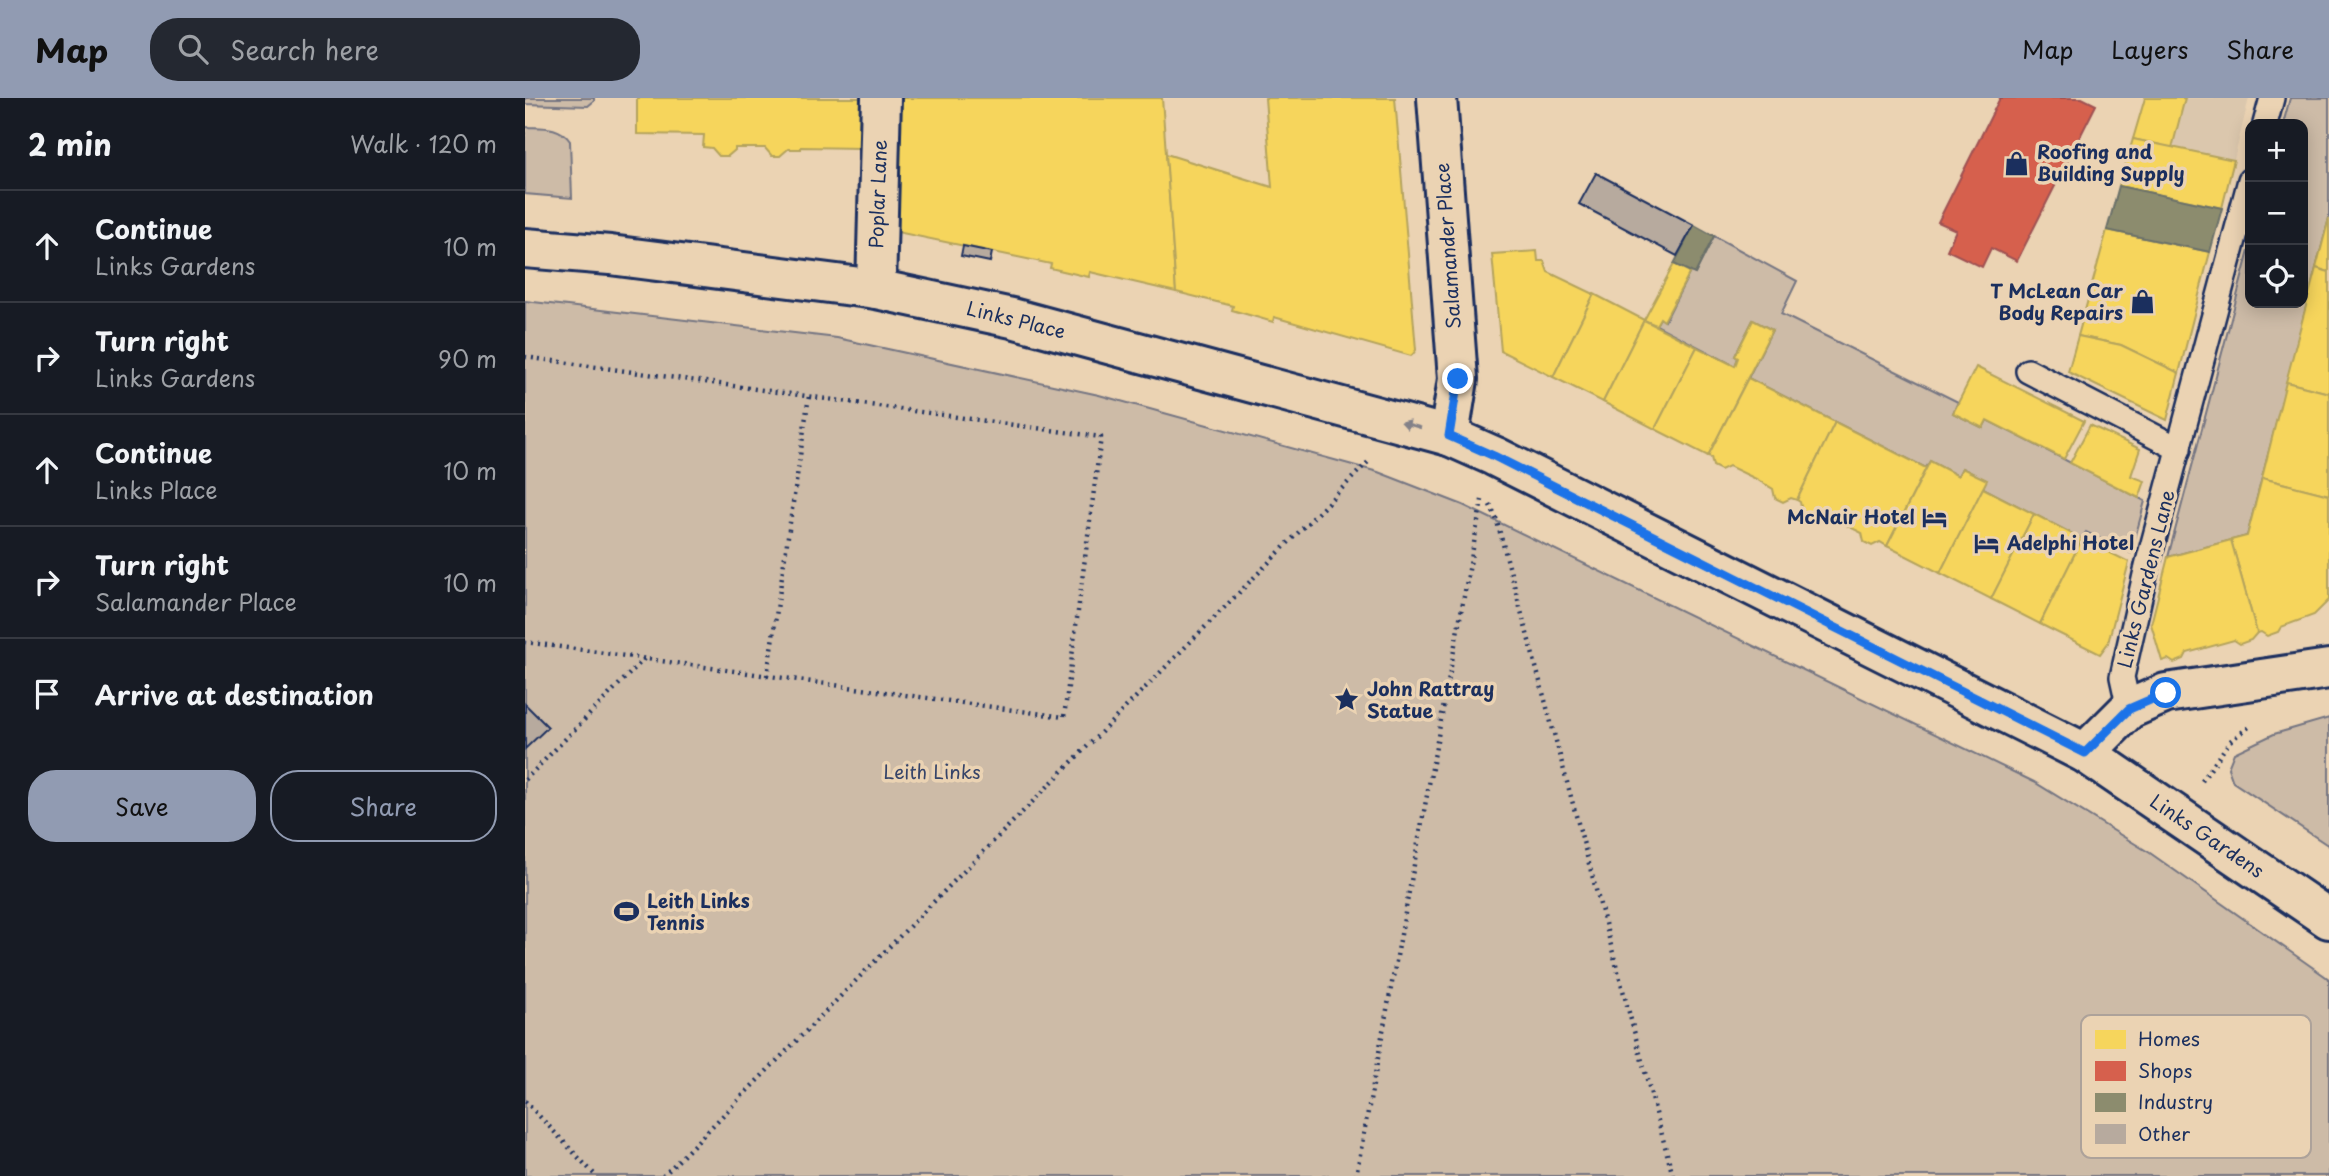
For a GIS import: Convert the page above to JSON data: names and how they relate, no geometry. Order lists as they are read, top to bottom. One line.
{"streets":{"street":["Poplar Lane","Salamander Place","Links Place","Links Gardens"],"lane":["Links Gardens Lane"]},"crossings":[["Poplar Lane","Links Place"],["Salamander Place","Links Place"],["Links Place","Links Gardens"]],"one_way":["Links Place"],"parks":["Leith Links"],"places":{"shop":["Roofing and Building Supply","T McLean Car Body Repairs"],"hotel":["McNair Hotel","Adelphi Hotel"],"place":["John Rattray Statue"],"sports":["Leith Links Tennis"]},"legend":["Homes","Shops","Industry","Other"],"page":{"header":"Map","search":"Search here","nav":["Map","Layers","Share"],"heading":["2 min","Walk · 120 m"],"map_buttons":["+","−"],"list":[["Continue","Links Gardens","10 m"],["Turn right","Links Gardens","90 m"],["Continue","Links Place","10 m"],["Turn right","Salamander Place","10 m"],"Arrive at destination"],"buttons":["Save","Share"]}}
